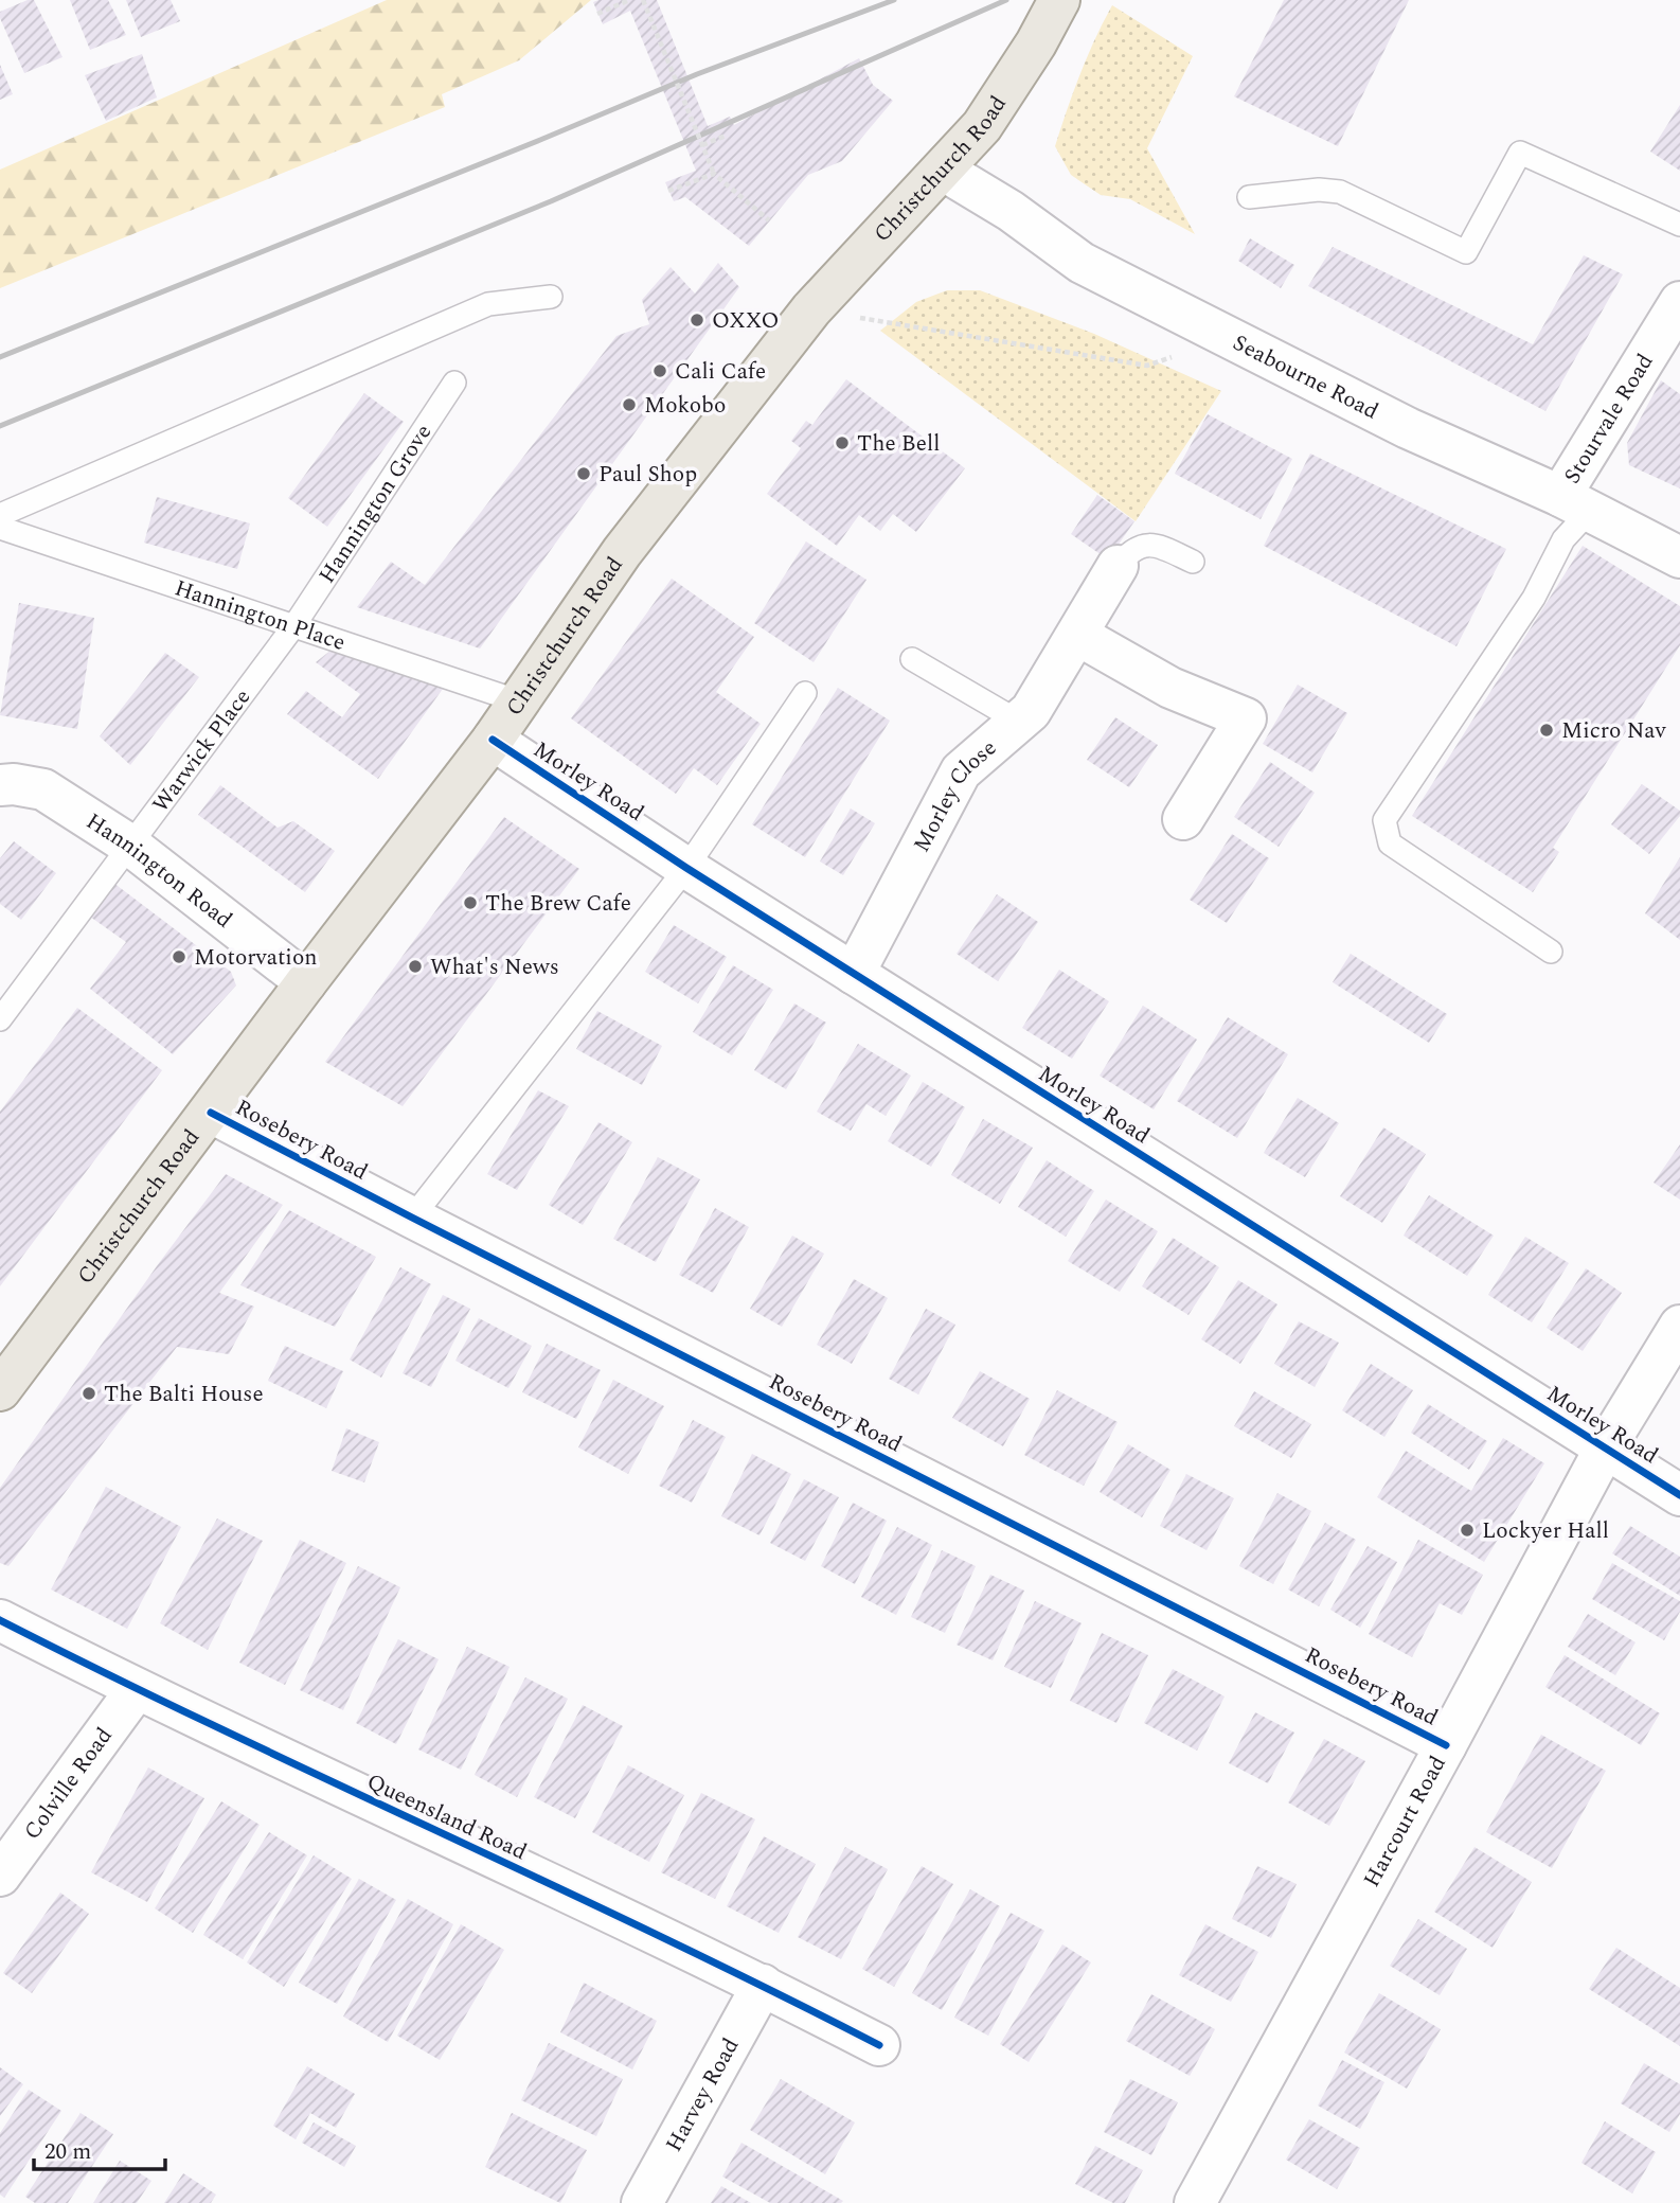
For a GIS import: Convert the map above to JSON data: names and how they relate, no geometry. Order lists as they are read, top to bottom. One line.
{"streets":{"main road":["Christchurch Road"],"street":["Seabourne Road","Stourvale Road","Morley Road","Morley Close","Hannington Road","Rosebery Road","Colville Road","Queensland Road","Harcourt Road","Harvey Road"],"lane":["Hannington Grove","Hannington Place","Warwick Place"]},"crossings":[["Christchurch Road","Seabourne Road"],["Christchurch Road","Hannington Place"],["Christchurch Road","Morley Road"],["Christchurch Road","Hannington Road"],["Christchurch Road","Rosebery Road"],["Seabourne Road","Stourvale Road"],["Hannington Grove","Hannington Place"],["Hannington Grove","Warwick Place"],["Hannington Place","Warwick Place"],["Warwick Place","Hannington Road"],["Morley Road","Morley Close"],["Morley Road","Harcourt Road"],["Rosebery Road","Harcourt Road"],["Colville Road","Queensland Road"],["Queensland Road","Harvey Road"]],"places":["OXXO","Cali Cafe","Mokobo","The Bell","Paul Shop","Micro Nav","The Brew Cafe","Motorvation","What's News","The Balti House","Lockyer Hall"],"scale_bar":"20 m"}
